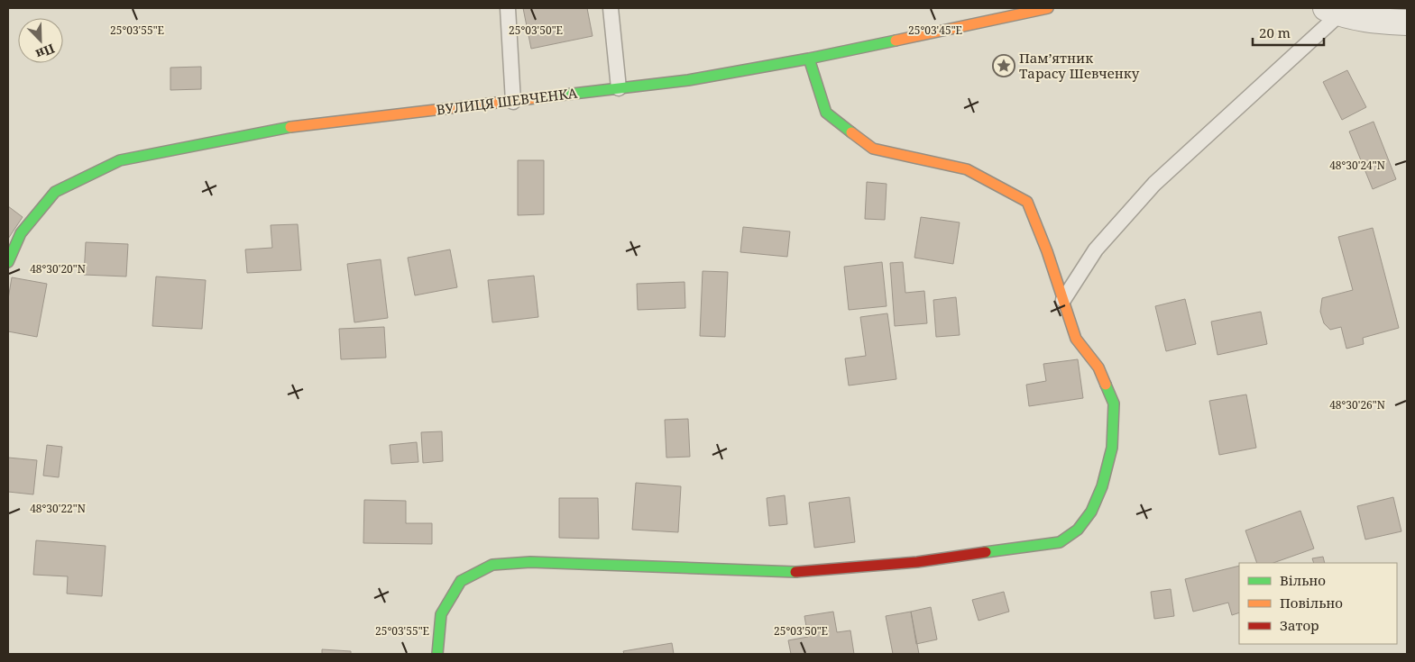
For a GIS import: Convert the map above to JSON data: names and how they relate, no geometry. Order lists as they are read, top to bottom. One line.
{"streets":{"street":["ВУЛИЦЯ ШЕВЧЕНКА"]},"places":{"place":["Пам’ятник Тарасу Шевченку"]},"legend":["Вільно","Повільно","Затор"],"scale_bar":"20 m","north":"bottom right","coordinates":["25°03'55\"E","25°03'50\"E","25°03'45\"E","48°30'24\"N","48°30'20\"N","48°30'26\"N","48°30'22\"N"]}
